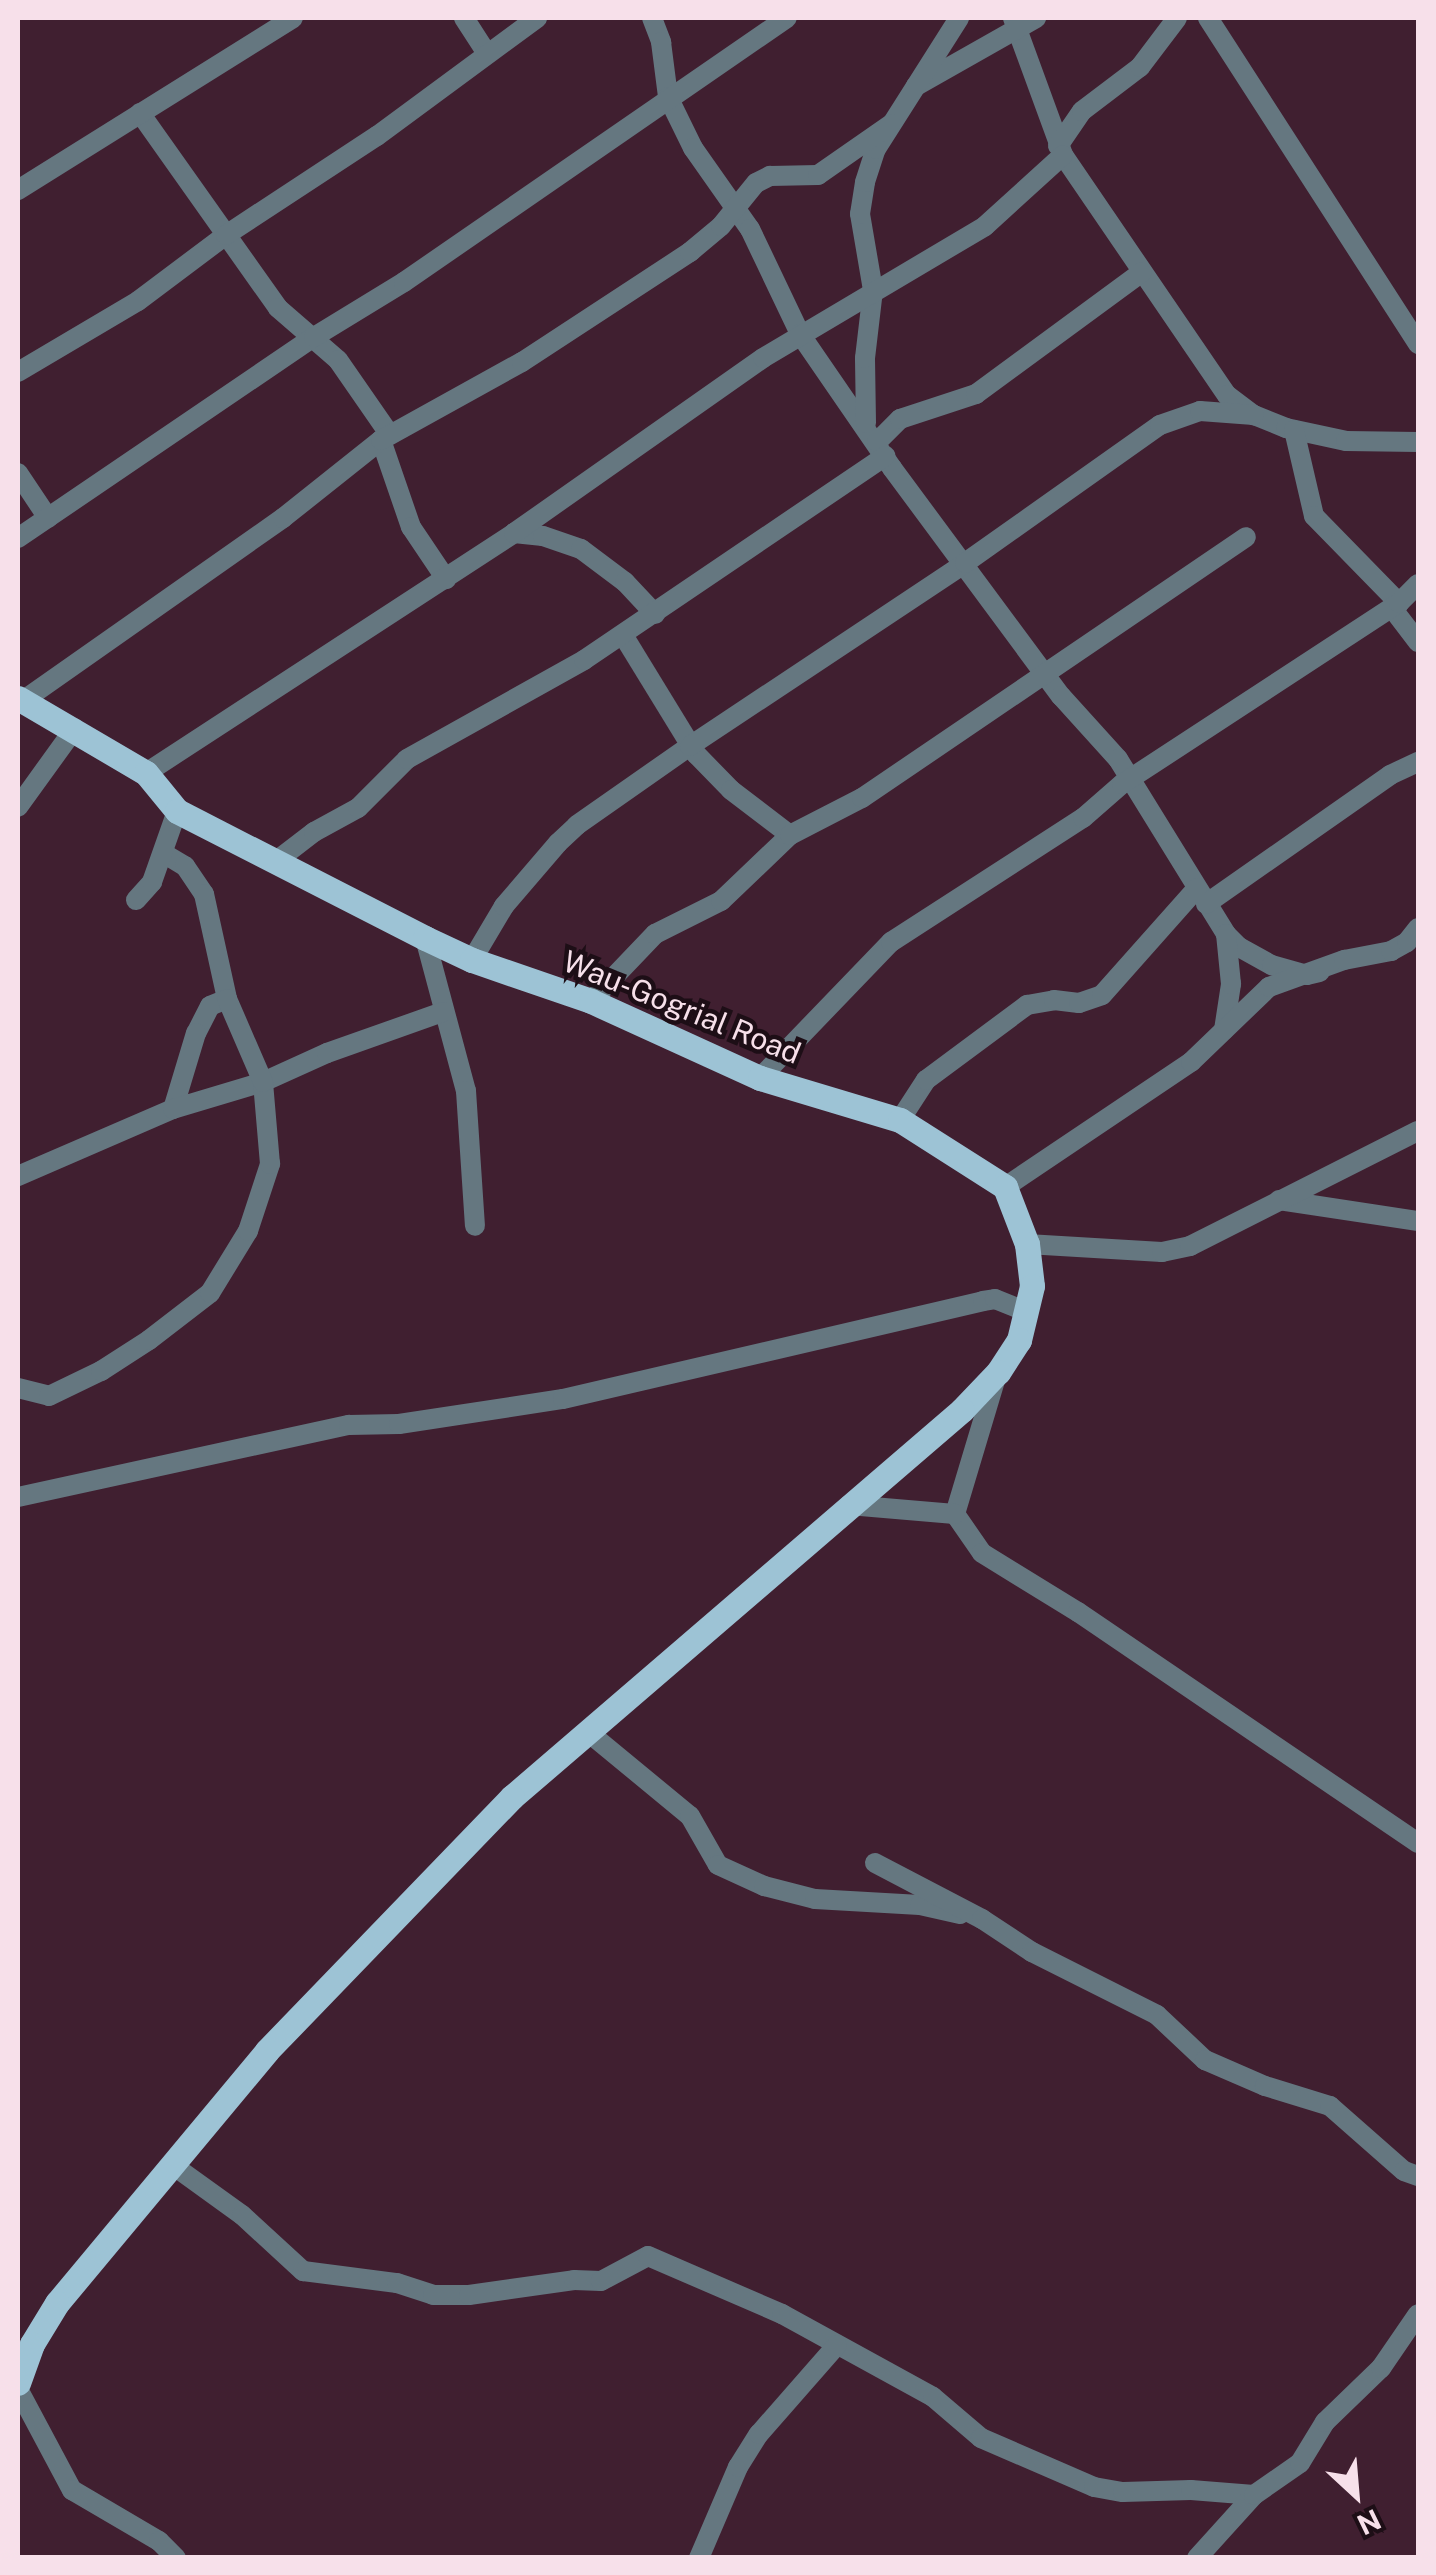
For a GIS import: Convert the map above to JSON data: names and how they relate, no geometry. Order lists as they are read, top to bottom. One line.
{"streets":{"main road":["Wau-Gogrial Road"]},"north":"bottom right"}
